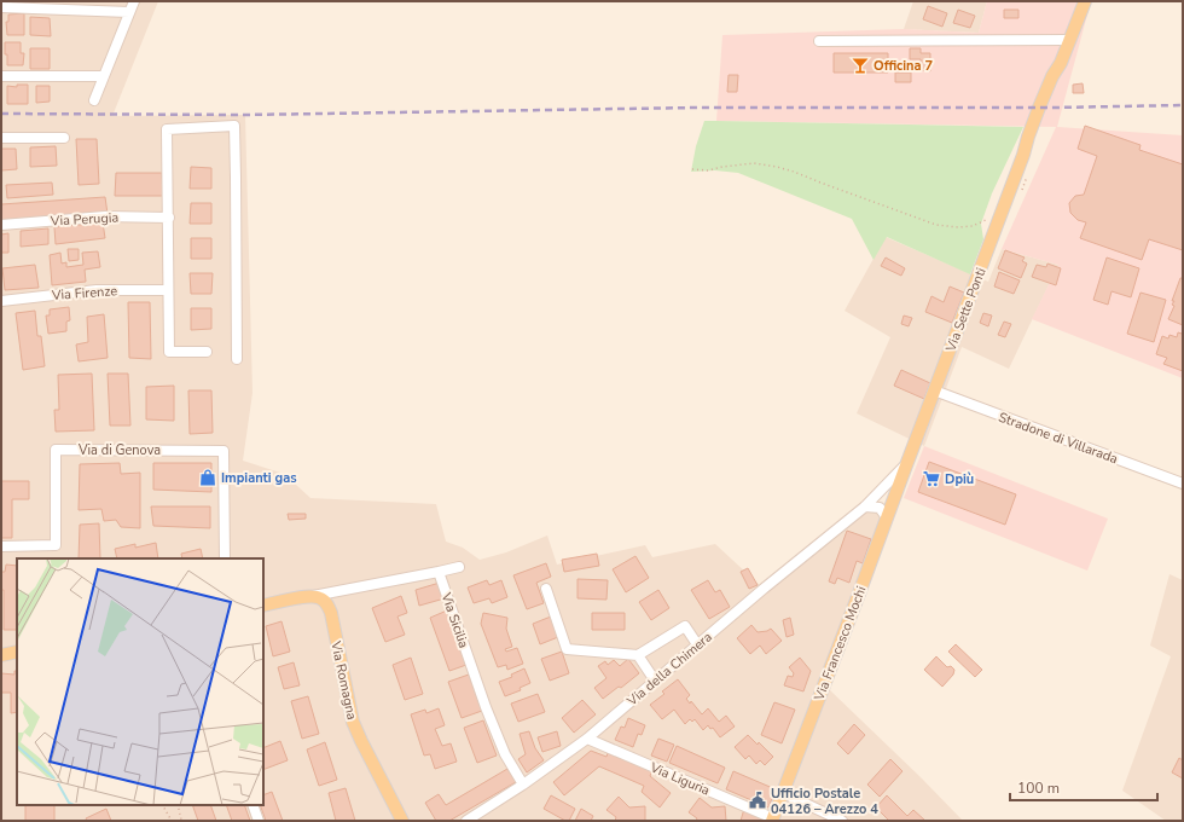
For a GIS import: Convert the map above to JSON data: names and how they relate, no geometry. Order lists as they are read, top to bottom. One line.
{"streets":{"main road":["Via Sette Ponti","Via Francesco Mochi","Via Romagna"],"street":["Via Perugia","Via Firenze","Stradone di Villarada","Via di Genova","Via Sicilia","Via della Chimera","Via Liguria"]},"crossings":[["Via Sette Ponti","Stradone di Villarada"],["Via Sette Ponti","Via Francesco Mochi"],["Via Sette Ponti","Via della Chimera"],["Via Sicilia","Via della Chimera"],["Via Francesco Mochi","Via della Chimera"],["Via Francesco Mochi","Via Liguria"],["Via della Chimera","Via Liguria"]],"places":{"bar":["Officina 7"],"shop":["Impianti gas"],"supermarket":["Dpiù"],"public building":["Ufficio Postale 04126 – Arezzo 4"]},"scale_bar":"100 m"}
